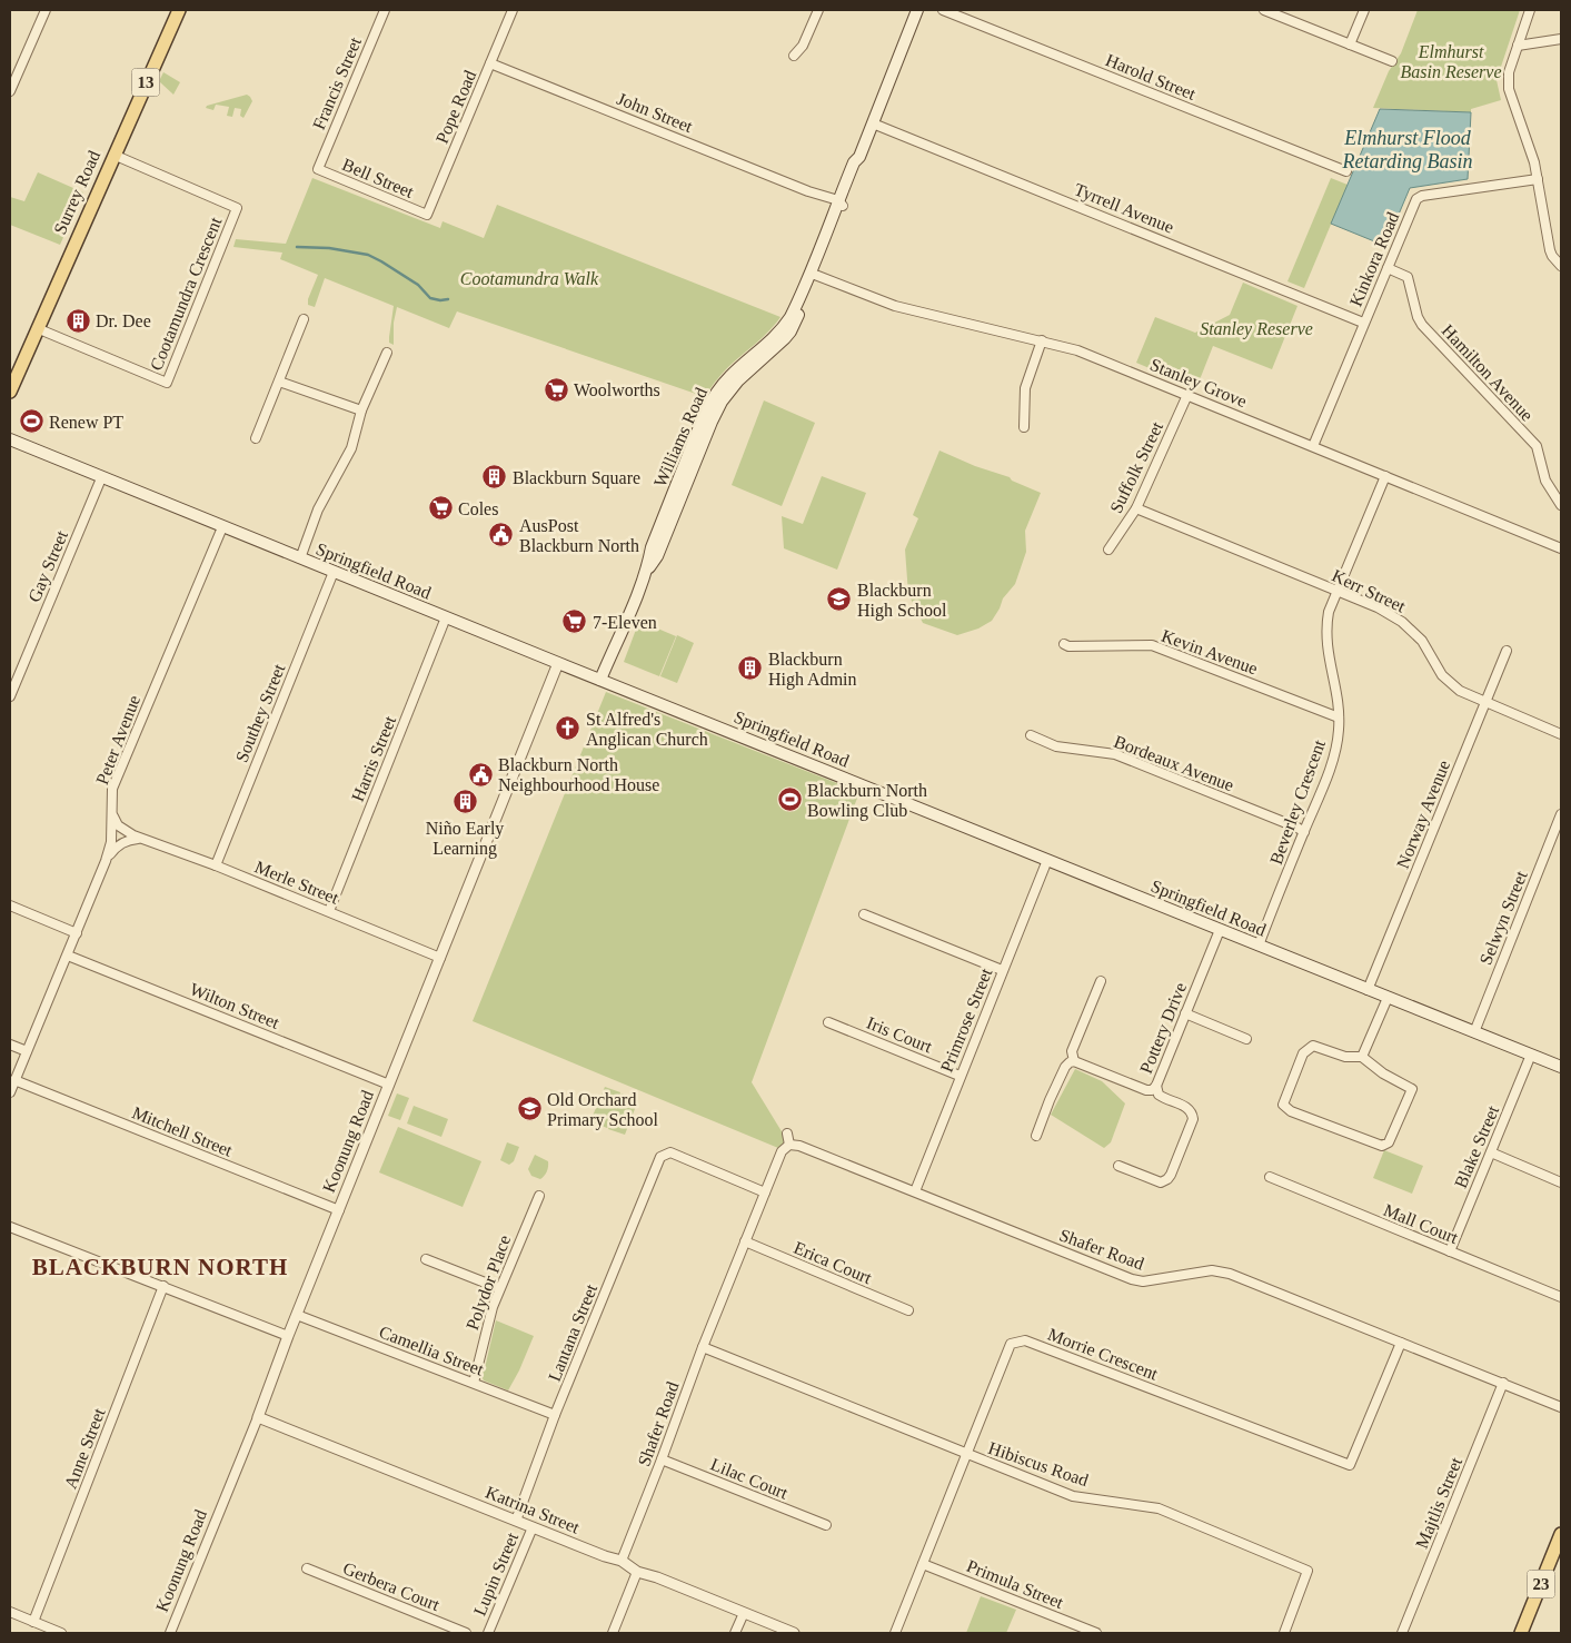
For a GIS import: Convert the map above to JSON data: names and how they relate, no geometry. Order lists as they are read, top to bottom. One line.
{"streets":{"main road":["13","Surrey Road","Williams Road","Springfield Road","23"],"street":["Harold Street","Francis Street","Pope Road","John Street","Bell Street","Tyrrell Avenue","Kinkora Road","Cootamundra Crescent","Hamilton Avenue","Stanley Grove","Suffolk Street","Gay Street","Kerr Street","Kevin Avenue","Southey Street","Peter Avenue","Harris Street","Bordeaux Avenue","Beverley Crescent","Norway Avenue","Merle Street","Selwyn Street","Wilton Street","Primrose Street","Pottery Drive","Iris Court","Mitchell Street","Koonung Road","Blake Street","Mall Court","Shafer Road","Erica Court","Polydor Place","Lantana Street","Camellia Street","Morrie Crescent","Anne Street","Hibiscus Road","Lilac Court","Majtlis Street","Katrina Street","Lupin Street","Primula Street","Gerbera Court"]},"crossings":[["Francis Street","Bell Street"],["Pope Road","John Street"],["Pope Road","Bell Street"],["John Street","Williams Road"],["Surrey Road","Cootamundra Crescent"],["Tyrrell Avenue","Kinkora Road"],["Tyrrell Avenue","Williams Road"],["Kinkora Road","Hamilton Avenue"],["Kinkora Road","Stanley Grove"],["Stanley Grove","Williams Road"],["Stanley Grove","Suffolk Street"],["Stanley Grove","Beverley Crescent"],["Williams Road","Springfield Road"],["Suffolk Street","Kerr Street"],["Gay Street","Springfield Road"],["Springfield Road","Southey Street"],["Springfield Road","Peter Avenue"],["Springfield Road","Harris Street"],["Springfield Road","Beverley Crescent"],["Springfield Road","Norway Avenue"],["Springfield Road","Selwyn Street"],["Springfield Road","Primrose Street"],["Springfield Road","Pottery Drive"],["Springfield Road","Koonung Road"],["Springfield Road","Blake Street"],["Kerr Street","Beverley Crescent"],["Kerr Street","Norway Avenue"],["Kevin Avenue","Beverley Crescent"],["Southey Street","Merle Street"],["Peter Avenue","Merle Street"],["Peter Avenue","Wilton Street"],["Peter Avenue","Mitchell Street"],["Harris Street","Merle Street"],["Bordeaux Avenue","Beverley Crescent"],["Merle Street","Koonung Road"],["Wilton Street","Koonung Road"],["Primrose Street","Iris Court"],["Primrose Street","Shafer Road"],["Mitchell Street","Koonung Road"],["Koonung Road","Camellia Street"],["Koonung Road","Katrina Street"],["Blake Street","Mall Court"],["Shafer Road","Erica Court"],["Shafer Road","Lantana Street"],["Shafer Road","Morrie Crescent"],["Shafer Road","Hibiscus Road"],["Shafer Road","Lilac Court"],["Shafer Road","Majtlis Street"],["Shafer Road","Katrina Street"],["Polydor Place","Camellia Street"],["Lantana Street","Camellia Street"],["Lantana Street","Katrina Street"],["Morrie Crescent","Hibiscus Road"],["Morrie Crescent","Primula Street"],["Katrina Street","Lupin Street"]],"districts":["BLACKBURN NORTH"],"water":["Elmhurst Flood Retarding Basin"],"parks":["Elmhurst Basin Reserve","Cootamundra Walk","Stanley Reserve"],"places":{"building":["Dr. Dee","Blackburn Square","Blackburn High Admin","Niño Early Learning"],"supermarket":["Woolworths","Coles","7-Eleven"],"sports":["Renew PT","Blackburn North Bowling Club"],"public building":["AusPost Blackburn North","Blackburn North Neighbourhood House"],"school or university":["Blackburn High School","Old Orchard Primary School"],"church":["St Alfred's Anglican Church"]}}
